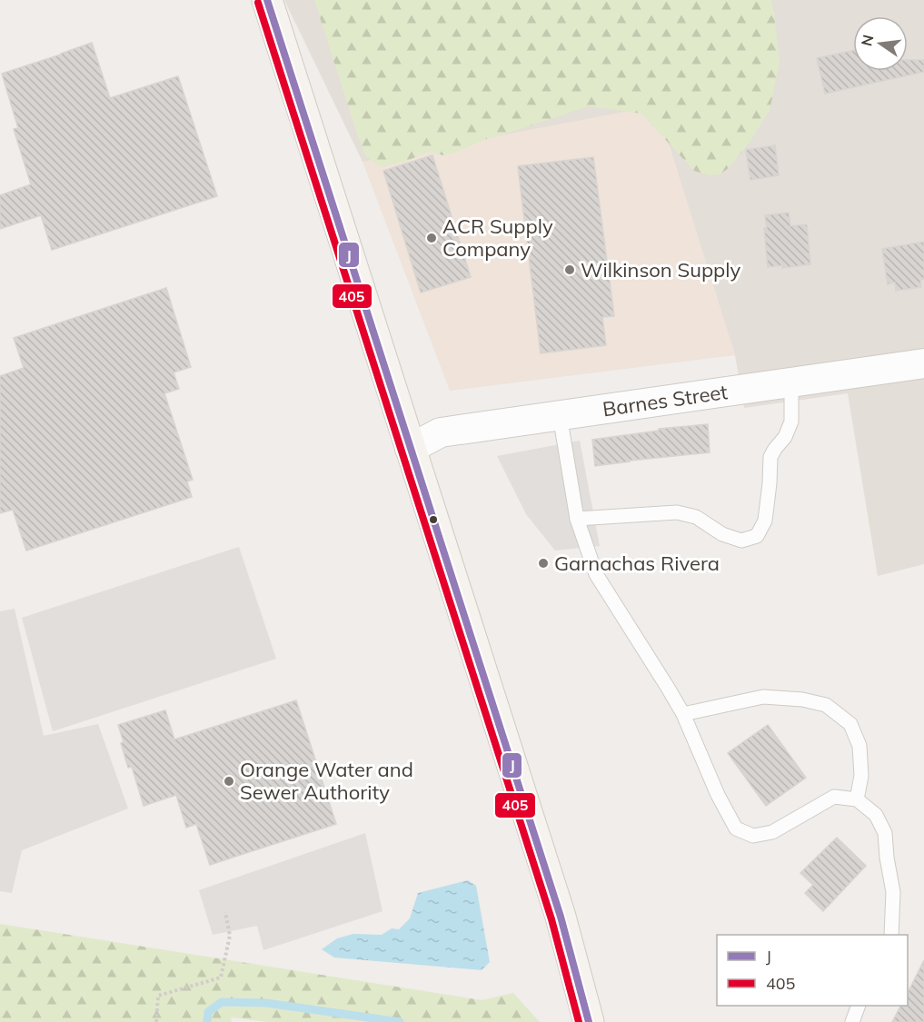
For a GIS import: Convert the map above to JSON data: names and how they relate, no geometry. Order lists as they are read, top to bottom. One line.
{"streets":{"street":["Barnes Street"]},"places":["ACR Supply Company","Wilkinson Supply","Garnachas Rivera","Orange Water and Sewer Authority"],"lines":["transit line J","transit line 405"],"legend":["J","405"],"north":"left"}
